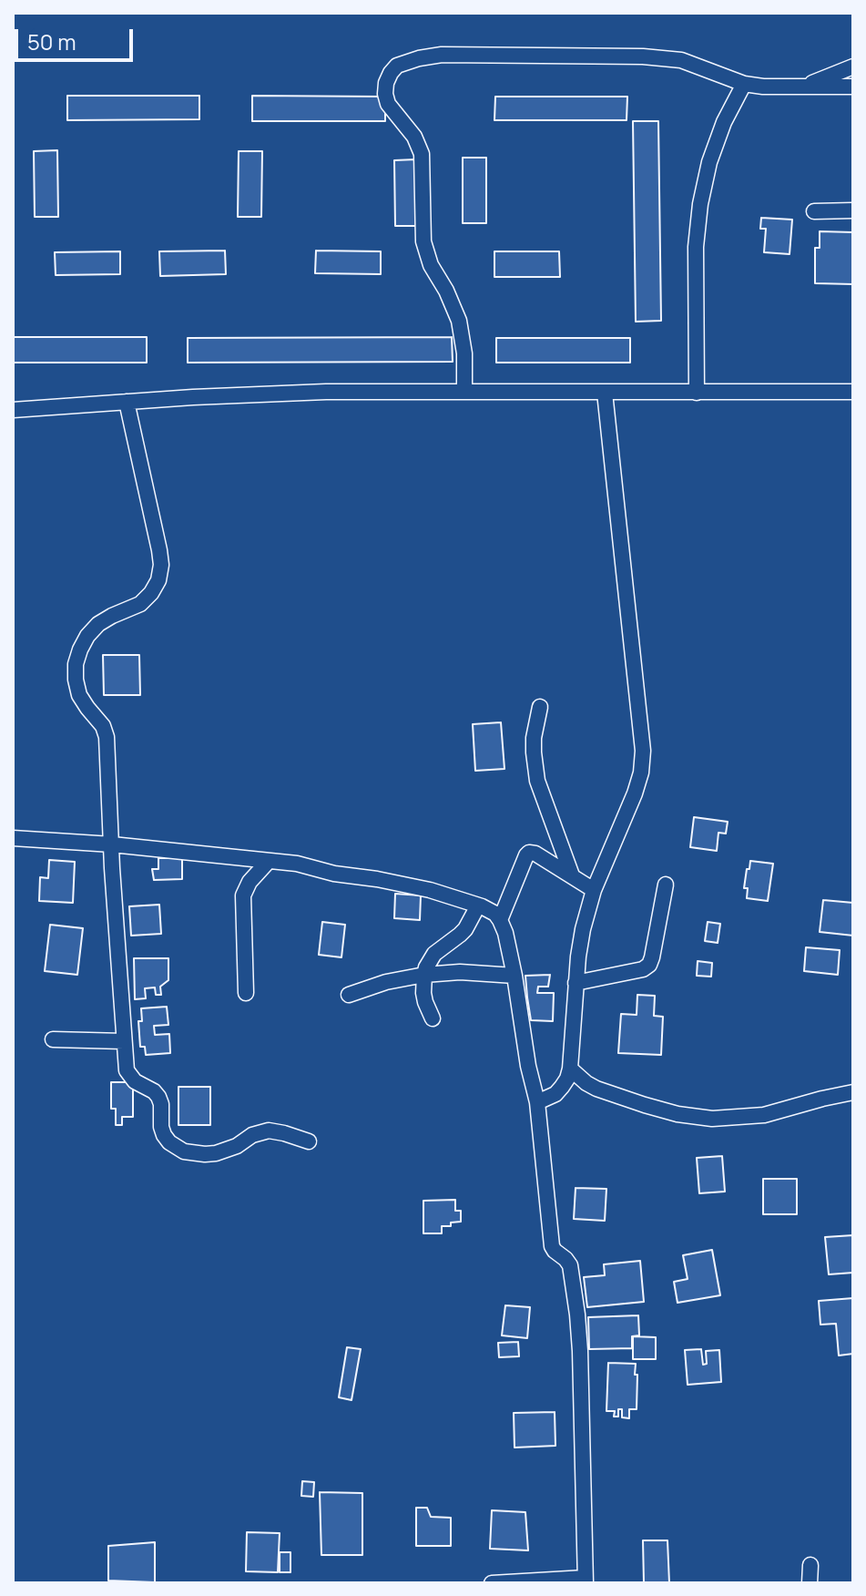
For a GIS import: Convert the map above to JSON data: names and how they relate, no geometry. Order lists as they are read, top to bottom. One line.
{"scale_bar":"50 m"}
